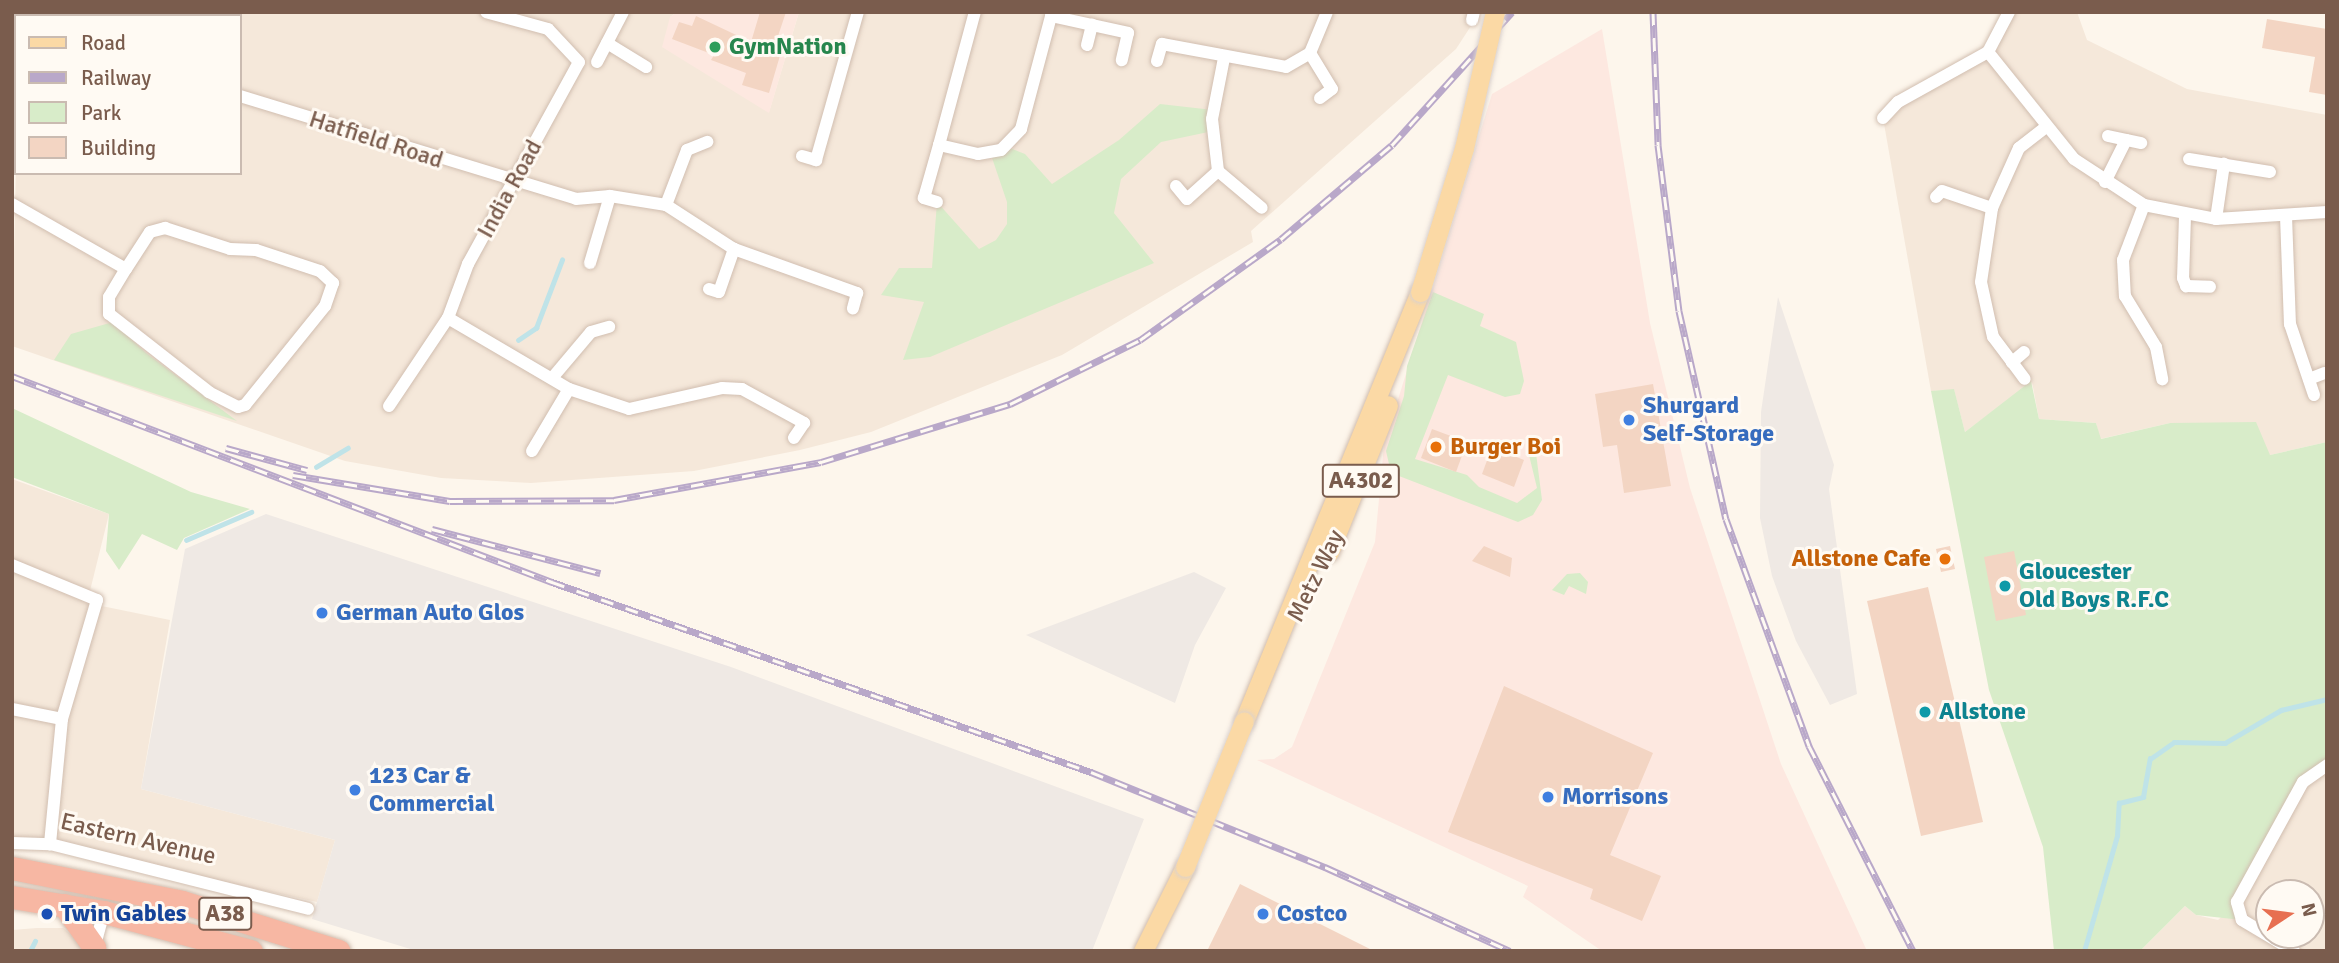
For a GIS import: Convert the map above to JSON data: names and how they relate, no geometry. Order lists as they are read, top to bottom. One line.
{"streets":{"highway":["Eastern Avenue","A38"],"main road":["A4302","Metz Way"],"street":["Hatfield Road","India Road"]},"crossings":[["Hatfield Road","India Road"]],"places":["GymNation","Shurgard Self-Storage","Burger Boi","Allstone Cafe","Gloucester Old Boys R.F.C","German Auto Glos","Allstone","123 Car & Commercial","Morrisons","Twin Gables","Costco"],"legend":["Road","Railway","Park","Building"],"north":"right"}
